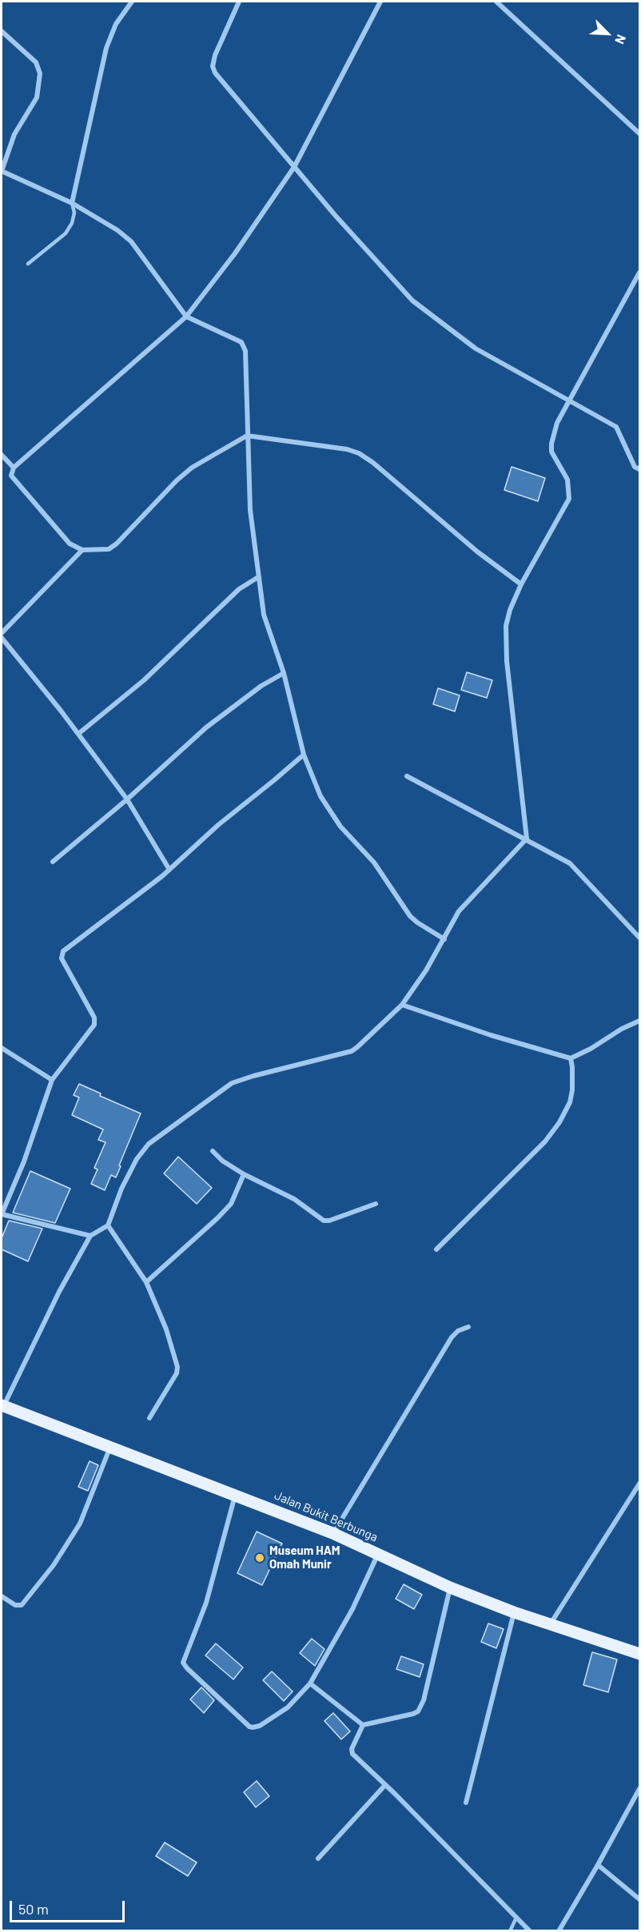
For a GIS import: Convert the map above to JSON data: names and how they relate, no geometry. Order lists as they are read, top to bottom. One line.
{"streets":{"main road":["Jalan Bukit Berbunga"]},"places":["Museum HAM Omah Munir"],"scale_bar":"50 m","north":"bottom right"}
